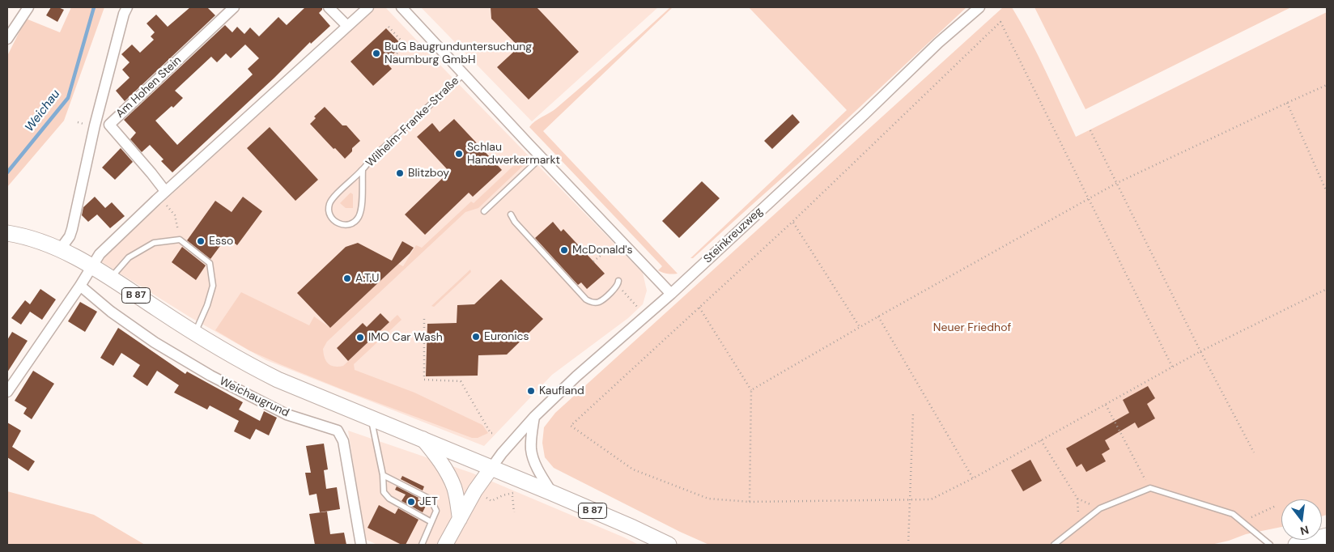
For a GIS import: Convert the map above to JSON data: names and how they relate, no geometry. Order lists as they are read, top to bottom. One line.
{"streets":{"main road":["B 87"],"street":["Am Hohen Stein","Wilhelm-Franke-Straße","Steinkreuzweg","Weichaugrund"]},"crossings":[["Wilhelm-Franke-Straße","Steinkreuzweg"],["Steinkreuzweg","B 87"]],"water":["Weichau"],"parks":["Neuer Friedhof"],"places":["BuG Baugrunduntersuchung Naumburg GmbH","Schlau Handwerkermarkt","Blitzboy","Esso","McDonald's","A.T.U","Euronics","IMO Car Wash","Kaufland","JET"],"north":"bottom"}
